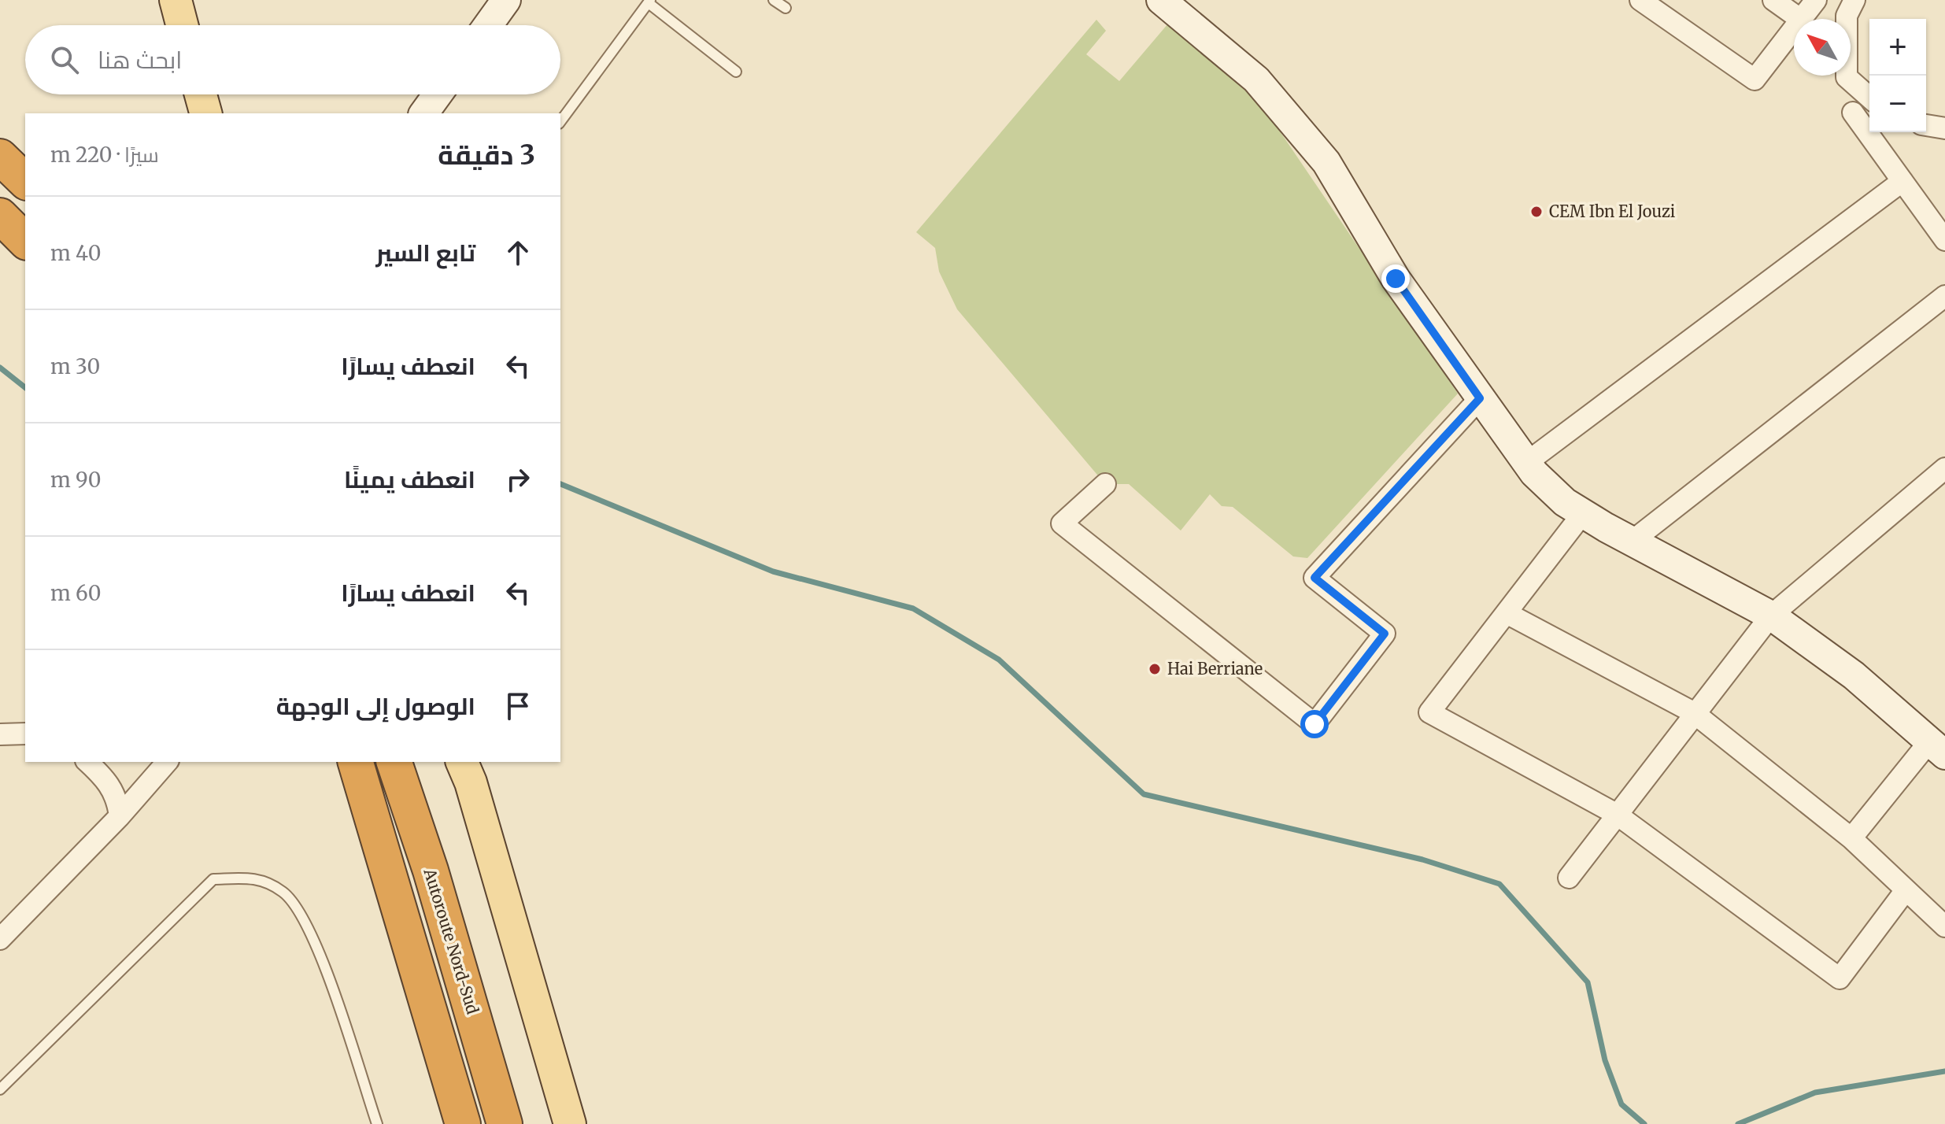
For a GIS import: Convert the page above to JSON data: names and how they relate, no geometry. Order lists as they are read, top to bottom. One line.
{"streets":{"highway":["Autoroute Nord-Sud"]},"places":["CEM Ibn El Jouzi","Hai Berriane"],"north":"top left","page":{"map_buttons":["+","−"],"search":"ابحث هنا","heading":["3 دقيقة","سيرًا · 220 m"],"list":[["تابع السير","40 m"],["انعطف يسارًا","30 m"],["انعطف يمينًا","90 m"],["انعطف يسارًا","60 m"],"الوصول إلى الوجهة"]}}
